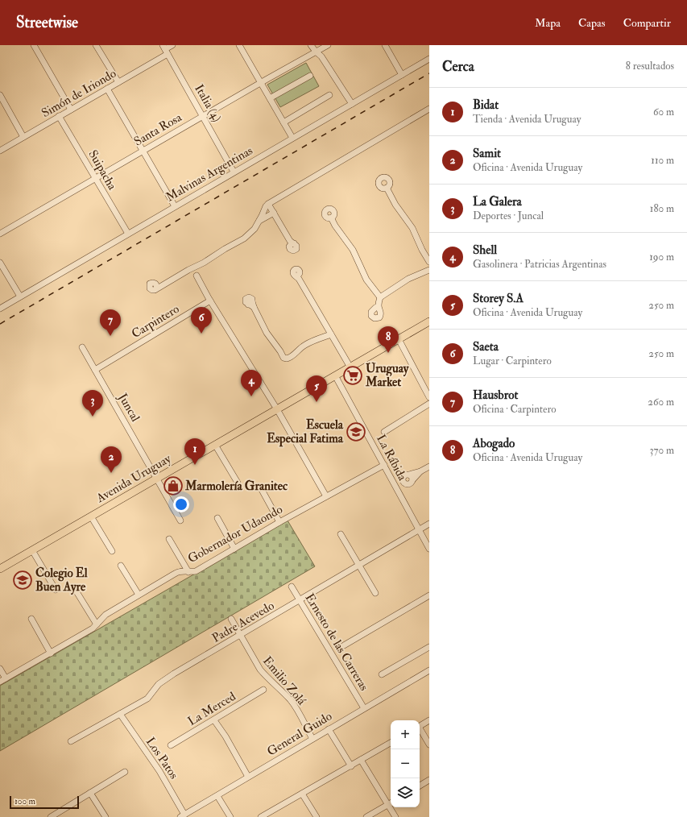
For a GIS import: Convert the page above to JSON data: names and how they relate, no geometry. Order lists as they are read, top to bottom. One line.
{"streets":{"main road":["Avenida Uruguay"],"street":["Simón de Iriondo","Italia (4)","Santa Rosa","Suipacha","Malvinas Argentinas","Carpintero","Juncal","La Rábida","Gobernador Udaondo","Padre Acevedo","Ernesto de las Carreras","Emilio Zolá","La Merced","General Guido","Los Patos"]},"crossings":[["Simón de Iriondo","Italia (4)"],["Simón de Iriondo","Suipacha"],["Italia (4)","Santa Rosa"],["Italia (4)","Malvinas Argentinas"],["Santa Rosa","Suipacha"],["Suipacha","Malvinas Argentinas"],["Carpintero","Juncal"],["Juncal","Avenida Uruguay"],["La Rábida","Avenida Uruguay"],["La Rábida","Gobernador Udaondo"],["La Rábida","Padre Acevedo"],["Padre Acevedo","Ernesto de las Carreras"],["Padre Acevedo","Emilio Zolá"],["Padre Acevedo","Los Patos"],["Ernesto de las Carreras","General Guido"],["Emilio Zolá","General Guido"],["General Guido","Los Patos"]],"places":{"supermarket":["Uruguay Market"],"school or university":["Escuela Especial Fatima","Colegio El Buen Ayre"],"shop":["Marmolería Granitec"]},"scale_bar":"100 m","page":{"header":"Streetwise","nav":["Mapa","Capas","Compartir"],"heading":["Cerca","8 resultados"],"list":[{"mark":"1","name":"Bidat","note":"Tienda · Avenida Uruguay","value":"60 m"},{"mark":"2","name":"Samit","note":"Oficina · Avenida Uruguay","value":"110 m"},{"mark":"3","name":"La Galera","note":"Deportes · Juncal","value":"180 m"},{"mark":"4","name":"Shell","note":"Gasolinera · Patricias Argentinas","value":"190 m"},{"mark":"5","name":"Storey S.A","note":"Oficina · Avenida Uruguay","value":"250 m"},{"mark":"6","name":"Saeta","note":"Lugar · Carpintero","value":"250 m"},{"mark":"7","name":"Hausbrot","note":"Oficina · Carpintero","value":"260 m"},{"mark":"8","name":"Abogado","note":"Oficina · Avenida Uruguay","value":"370 m"}],"pins":["6","7","8","4","5","3","1","2"],"map_buttons":["+","−"],"scale":"100 m"}}
